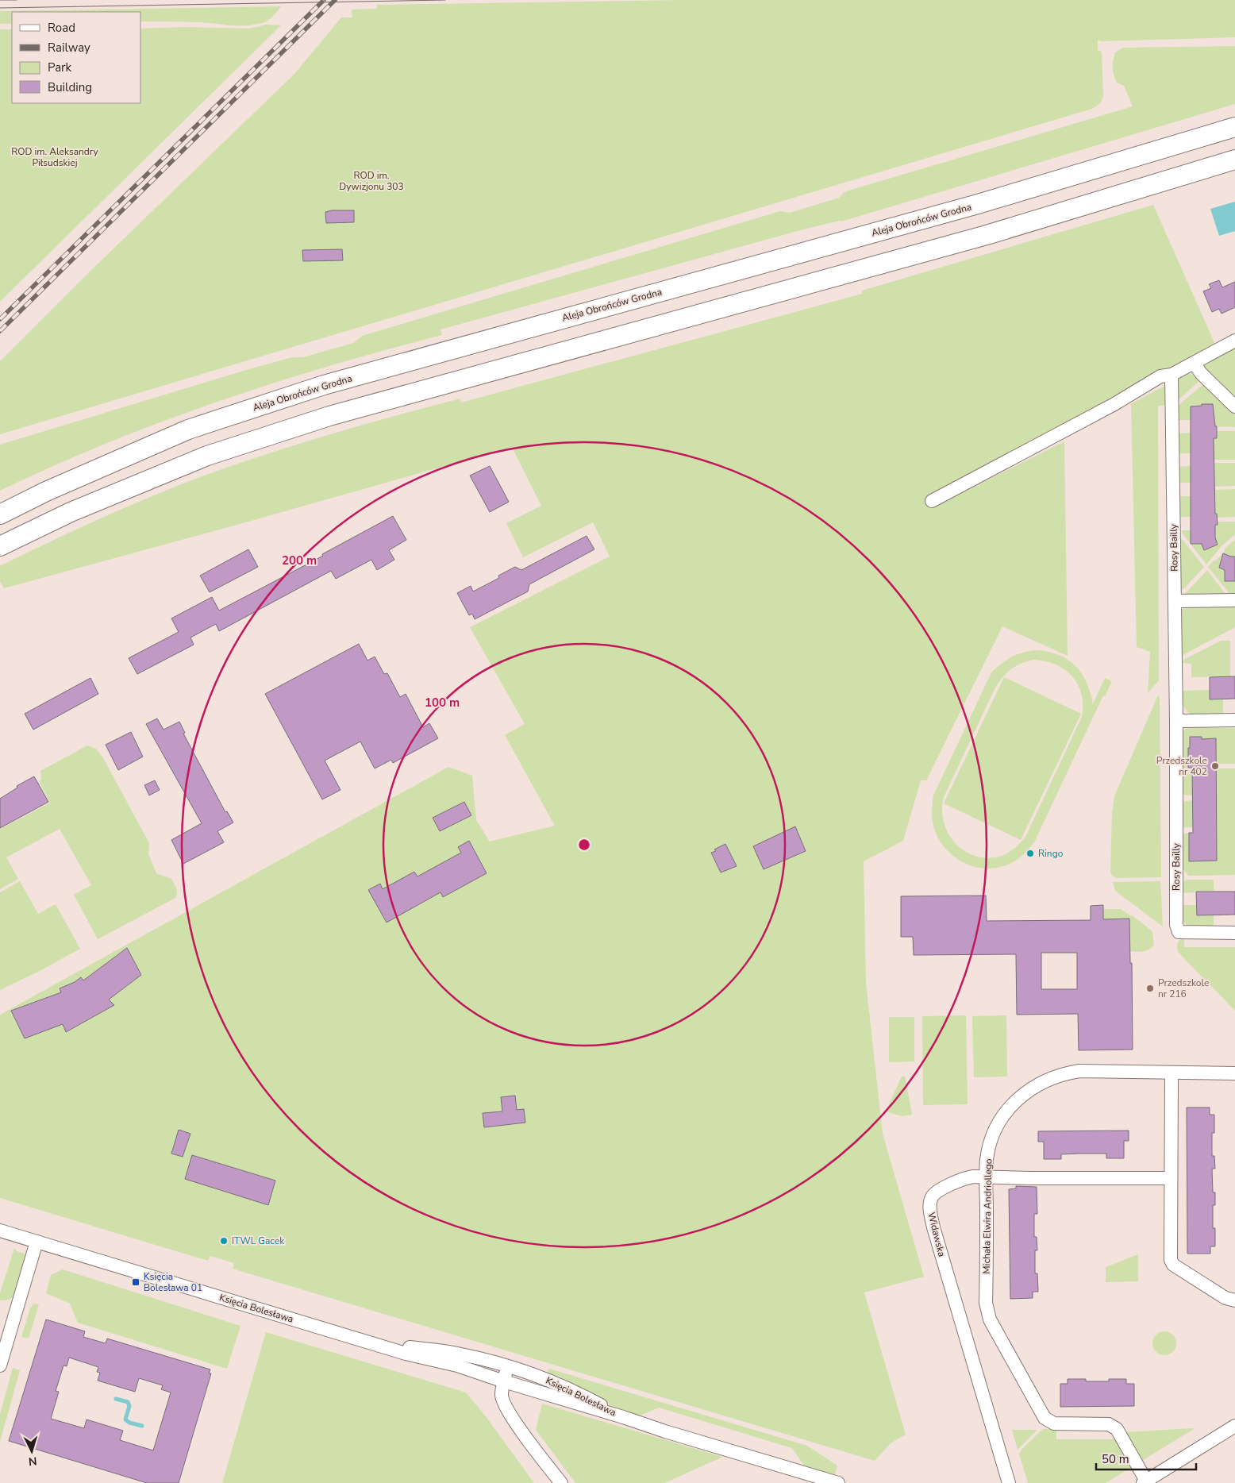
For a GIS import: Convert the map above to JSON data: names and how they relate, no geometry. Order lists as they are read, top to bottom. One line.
{"streets":{"highway":["Aleja Obrońców Grodna"],"street":["Rosy Bailly","Michała Elwira Andriollego","Widawska","Księcia Bolesława"]},"crossings":[["Michała Elwira Andriollego","Widawska"]],"parks":["ROD im. Aleksandry Piłsudskiej","ROD im. Dywizjonu 303"],"places":{"other":["Przedszkole nr 402","Ringo","Przedszkole nr 216","ITWL Gacek"],"transit":["Księcia Bolesława 01"]},"legend":["Road","Railway","Park","Building"],"scale_bar":"50 m","north":"bottom","rings":["200 m","100 m"]}
